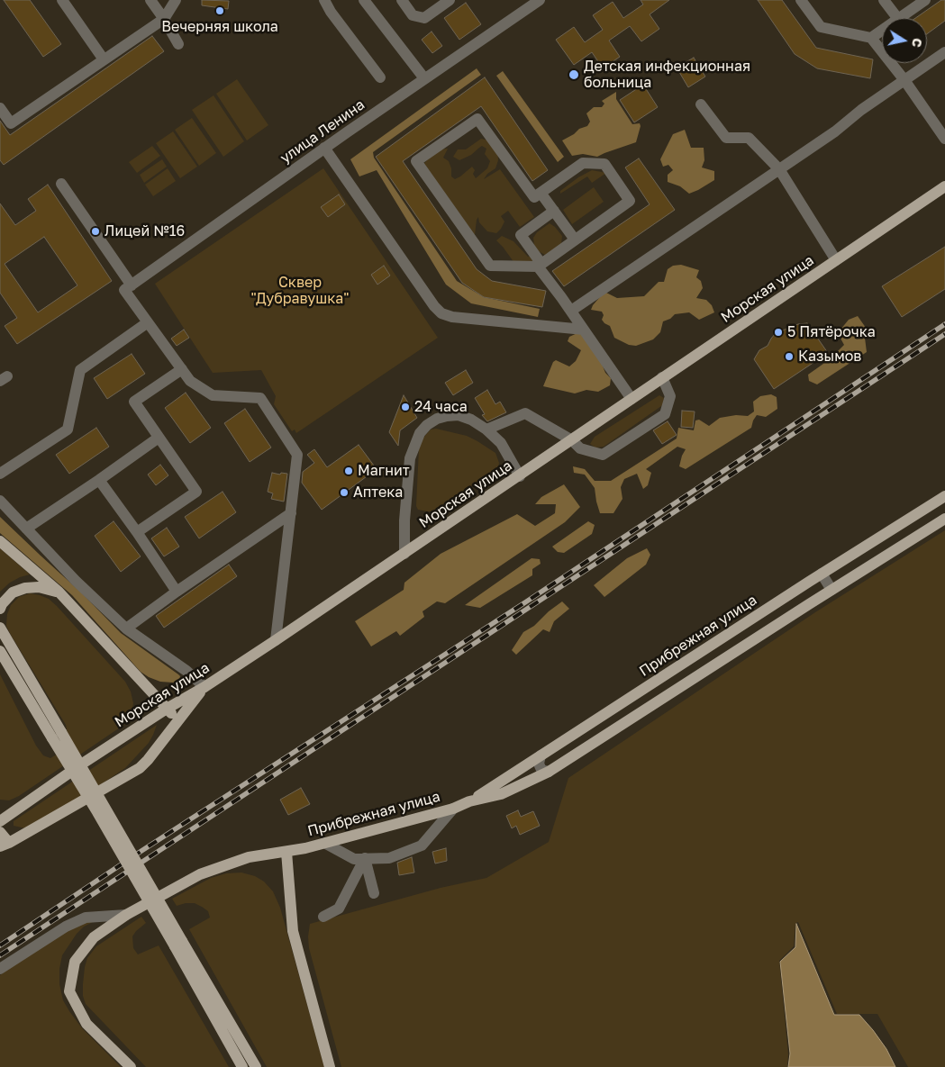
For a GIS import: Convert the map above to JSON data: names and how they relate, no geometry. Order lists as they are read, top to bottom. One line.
{"streets":{"main road":["Морская улица","Прибрежная улица"],"street":["улица Ленина"]},"parks":["Сквер \"Дубравушка\""],"places":["Вечерняя школа","Детская инфекционная больница","Лицей №16","5 Пятёрочка","Казымов","24 часа","Магнит","Аптека"],"north":"right"}
